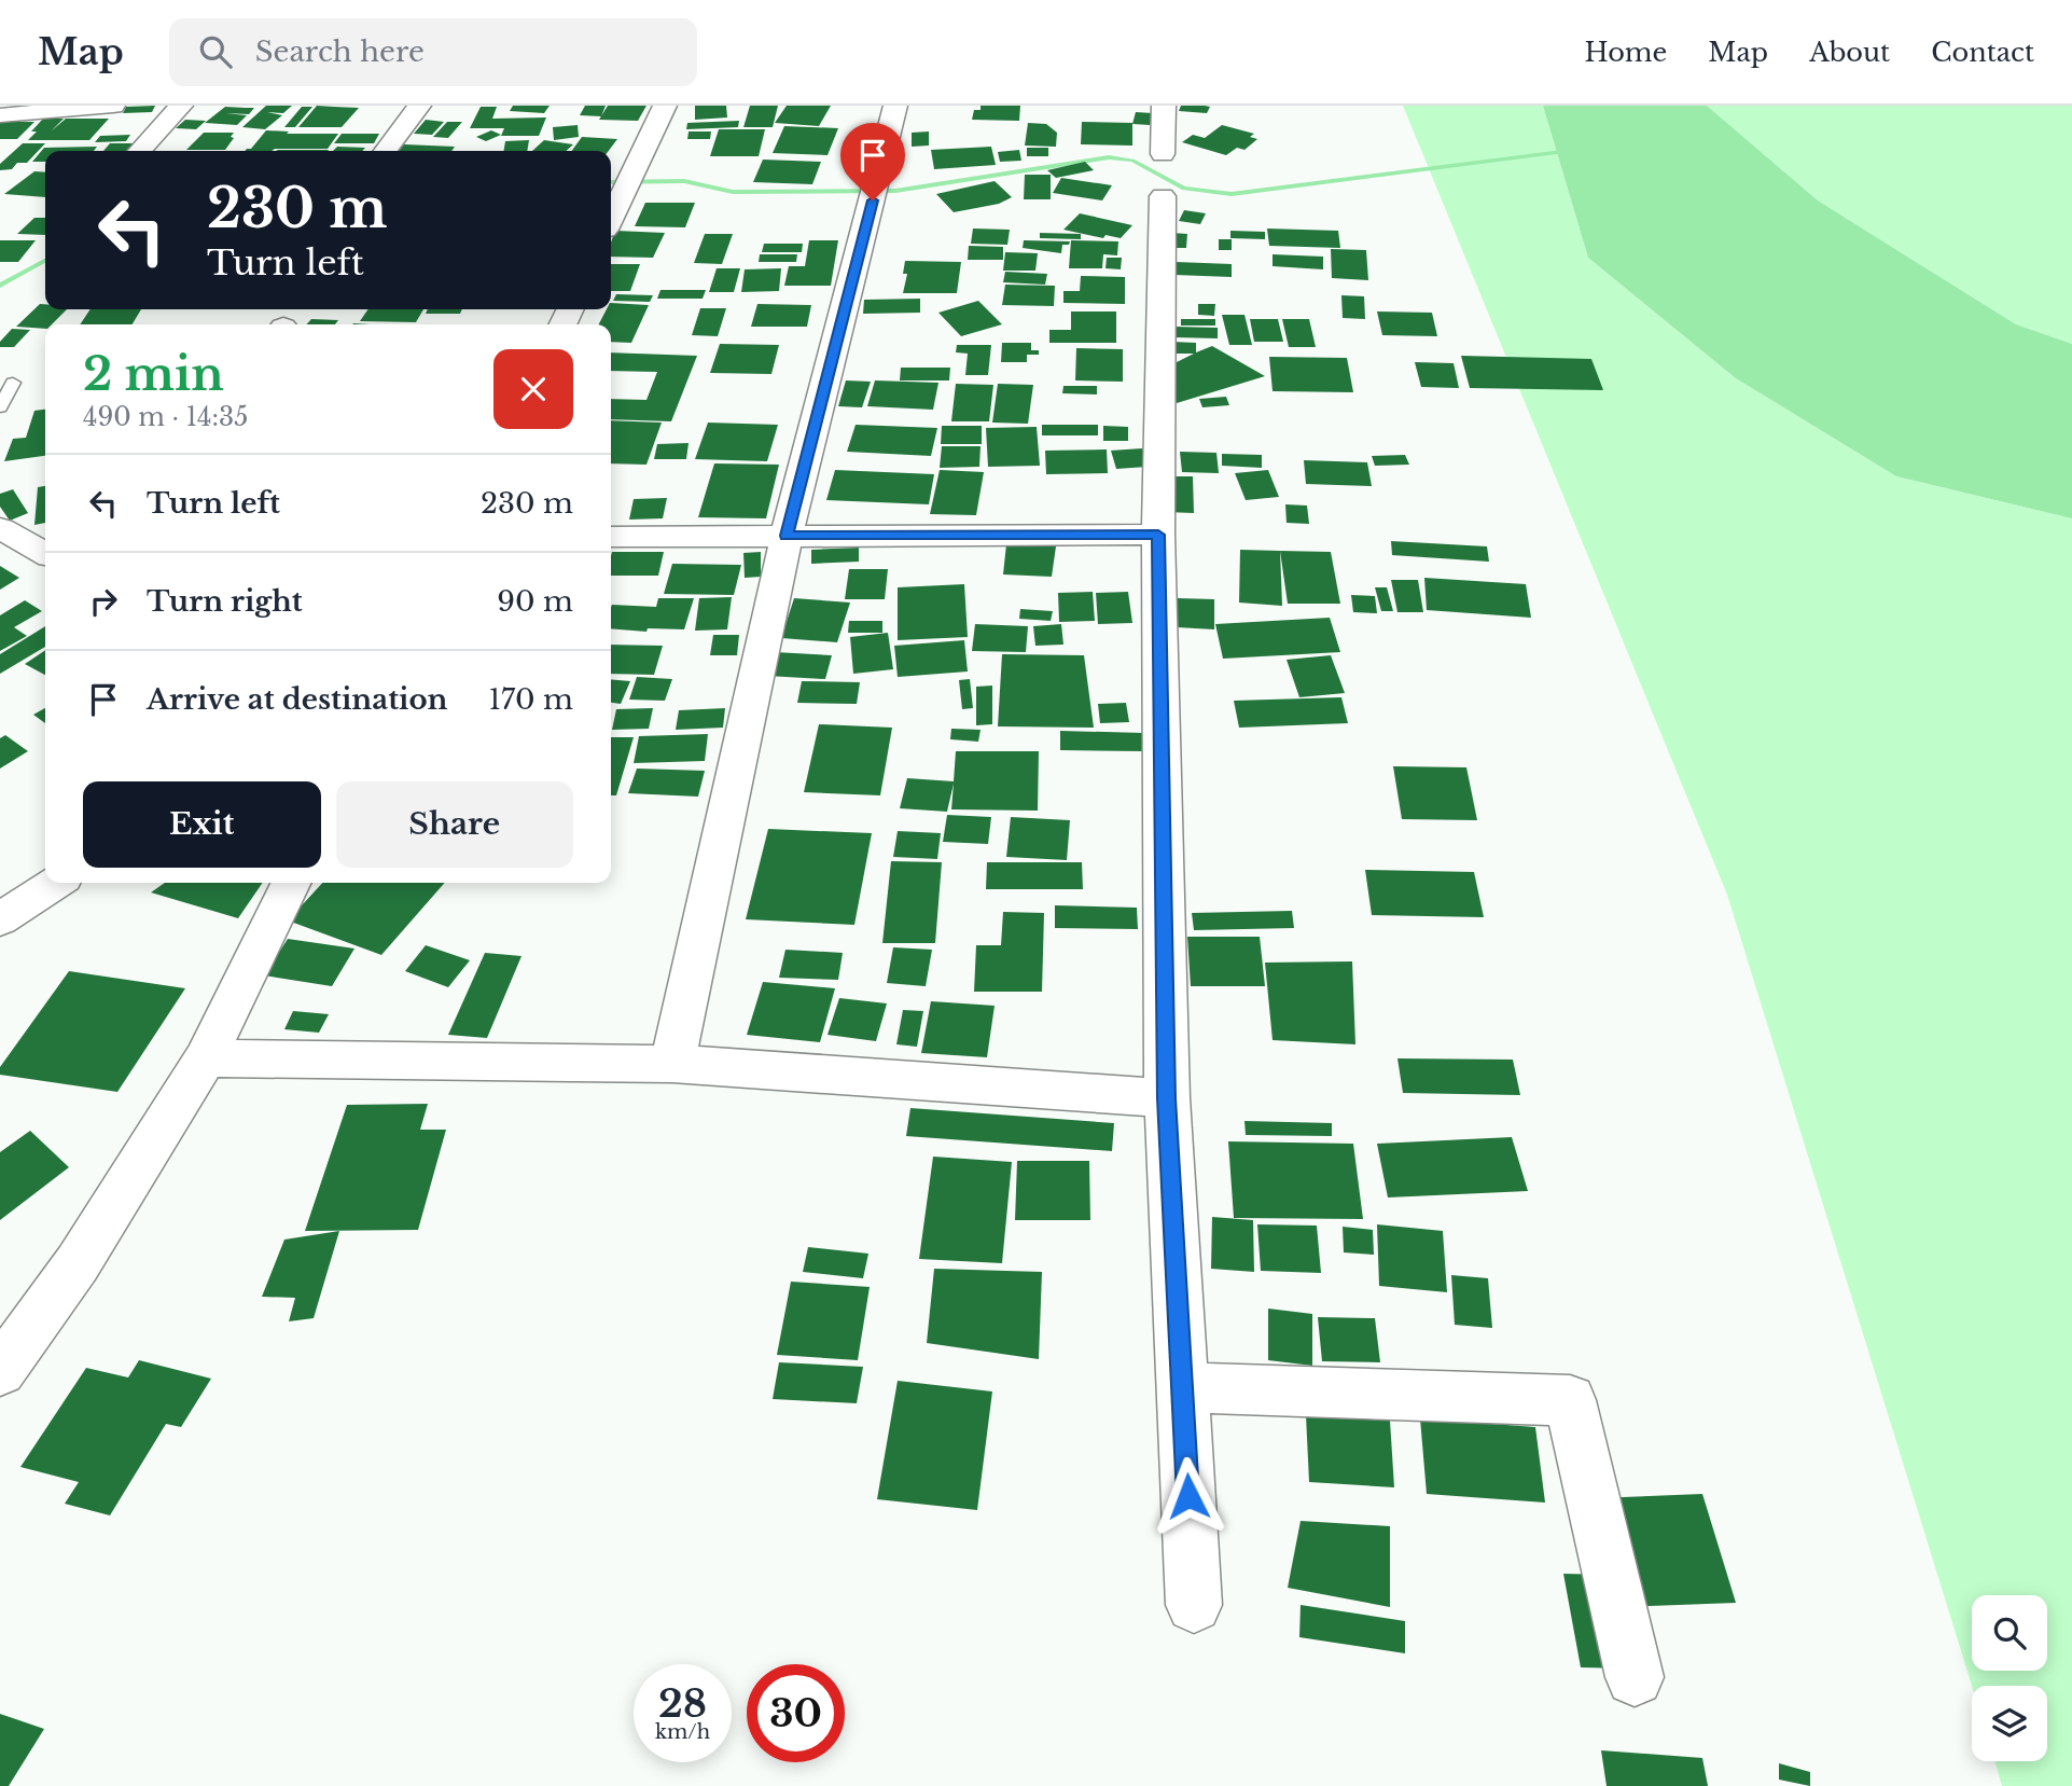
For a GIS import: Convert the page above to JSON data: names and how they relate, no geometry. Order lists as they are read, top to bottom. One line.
{"page":{"header":"Map","search":"Search here","nav":["Home","Map","About","Contact"],"turn":["230 m","Turn left"],"heading":["2 min","490 m · 14:35"],"list":[{"name":"Turn left","value":"230 m"},{"name":"Turn right","value":"90 m"},{"name":"Arrive at destination","value":"170 m"}],"buttons":["Exit","Share"],"speed":"28 km/h","limit":"30"}}
